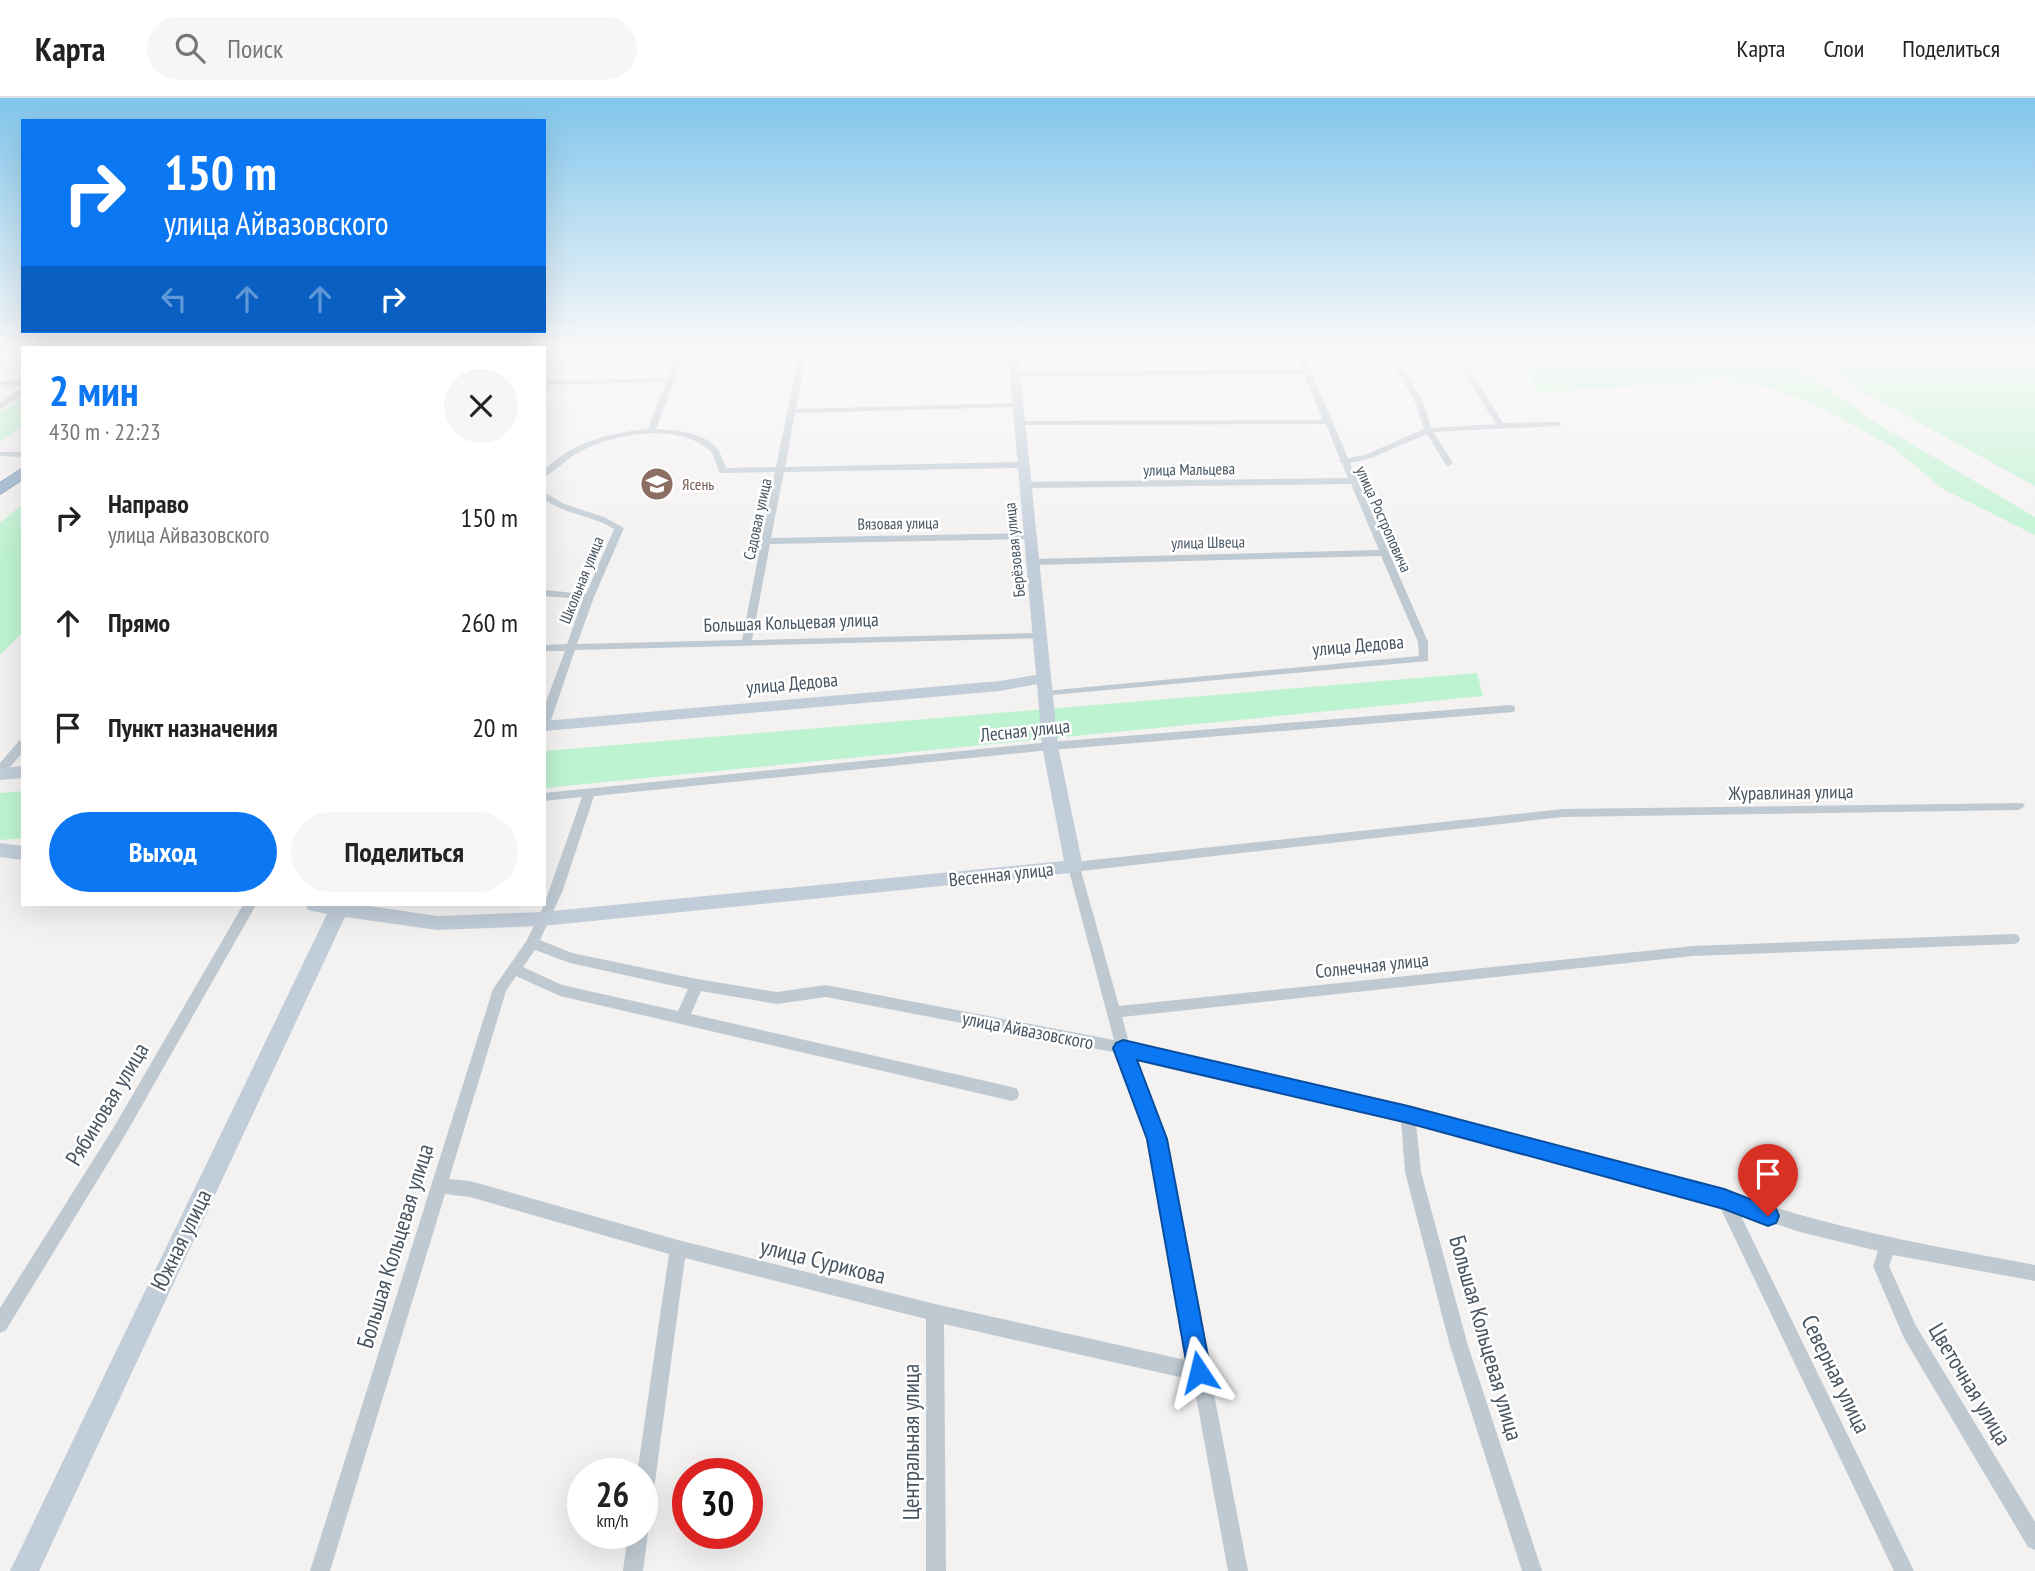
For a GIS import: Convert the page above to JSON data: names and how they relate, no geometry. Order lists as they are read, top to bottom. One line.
{"streets":{"street":["улица Мальцева","Садовая улица","улица Ростроповича","Вязовая улица","улица Швеца","Берёзовая улица","Школьная улица","Большая Кольцевая улица","улица Дедова","Лесная улица","Журавлиная улица","Весенная улица","Солнечная улица","улица Айвазовского","Рябиновая улица","Южная улица","улица Сурикова","Северная улица","Цветочная улица","Центральная улица"]},"crossings":[["улица Мальцева","улица Ростроповича"],["улица Мальцева","Берёзовая улица"],["Садовая улица","Вязовая улица"],["Садовая улица","Большая Кольцевая улица"],["улица Ростроповича","улица Швеца"],["улица Ростроповича","улица Дедова"],["Вязовая улица","Берёзовая улица"],["улица Швеца","Берёзовая улица"],["Берёзовая улица","Большая Кольцевая улица"],["Берёзовая улица","улица Дедова"],["Берёзовая улица","Лесная улица"],["Берёзовая улица","Весенная улица"],["Школьная улица","Большая Кольцевая улица"],["Большая Кольцевая улица","Лесная улица"],["Большая Кольцевая улица","Весенная улица"],["Большая Кольцевая улица","улица Айвазовского"],["Большая Кольцевая улица","улица Сурикова"],["Журавлиная улица","Весенная улица"],["Весенная улица","Южная улица"],["улица Айвазовского","Северная улица"],["улица Айвазовского","Цветочная улица"],["улица Сурикова","Центральная улица"]],"places":{"school or university":["Ясень"]},"page":{"header":"Карта","search":"Поиск","nav":["Карта","Слои","Поделиться"],"turn":["150 m","улица Айвазовского"],"heading":["2 мин","430 m · 22:23"],"list":[{"name":"Направо","note":"улица Айвазовского","value":"150 m"},{"name":"Прямо","value":"260 m"},{"name":"Пункт назначения","value":"20 m"}],"buttons":["Выход","Поделиться"],"speed":"26 km/h","limit":"30"}}
